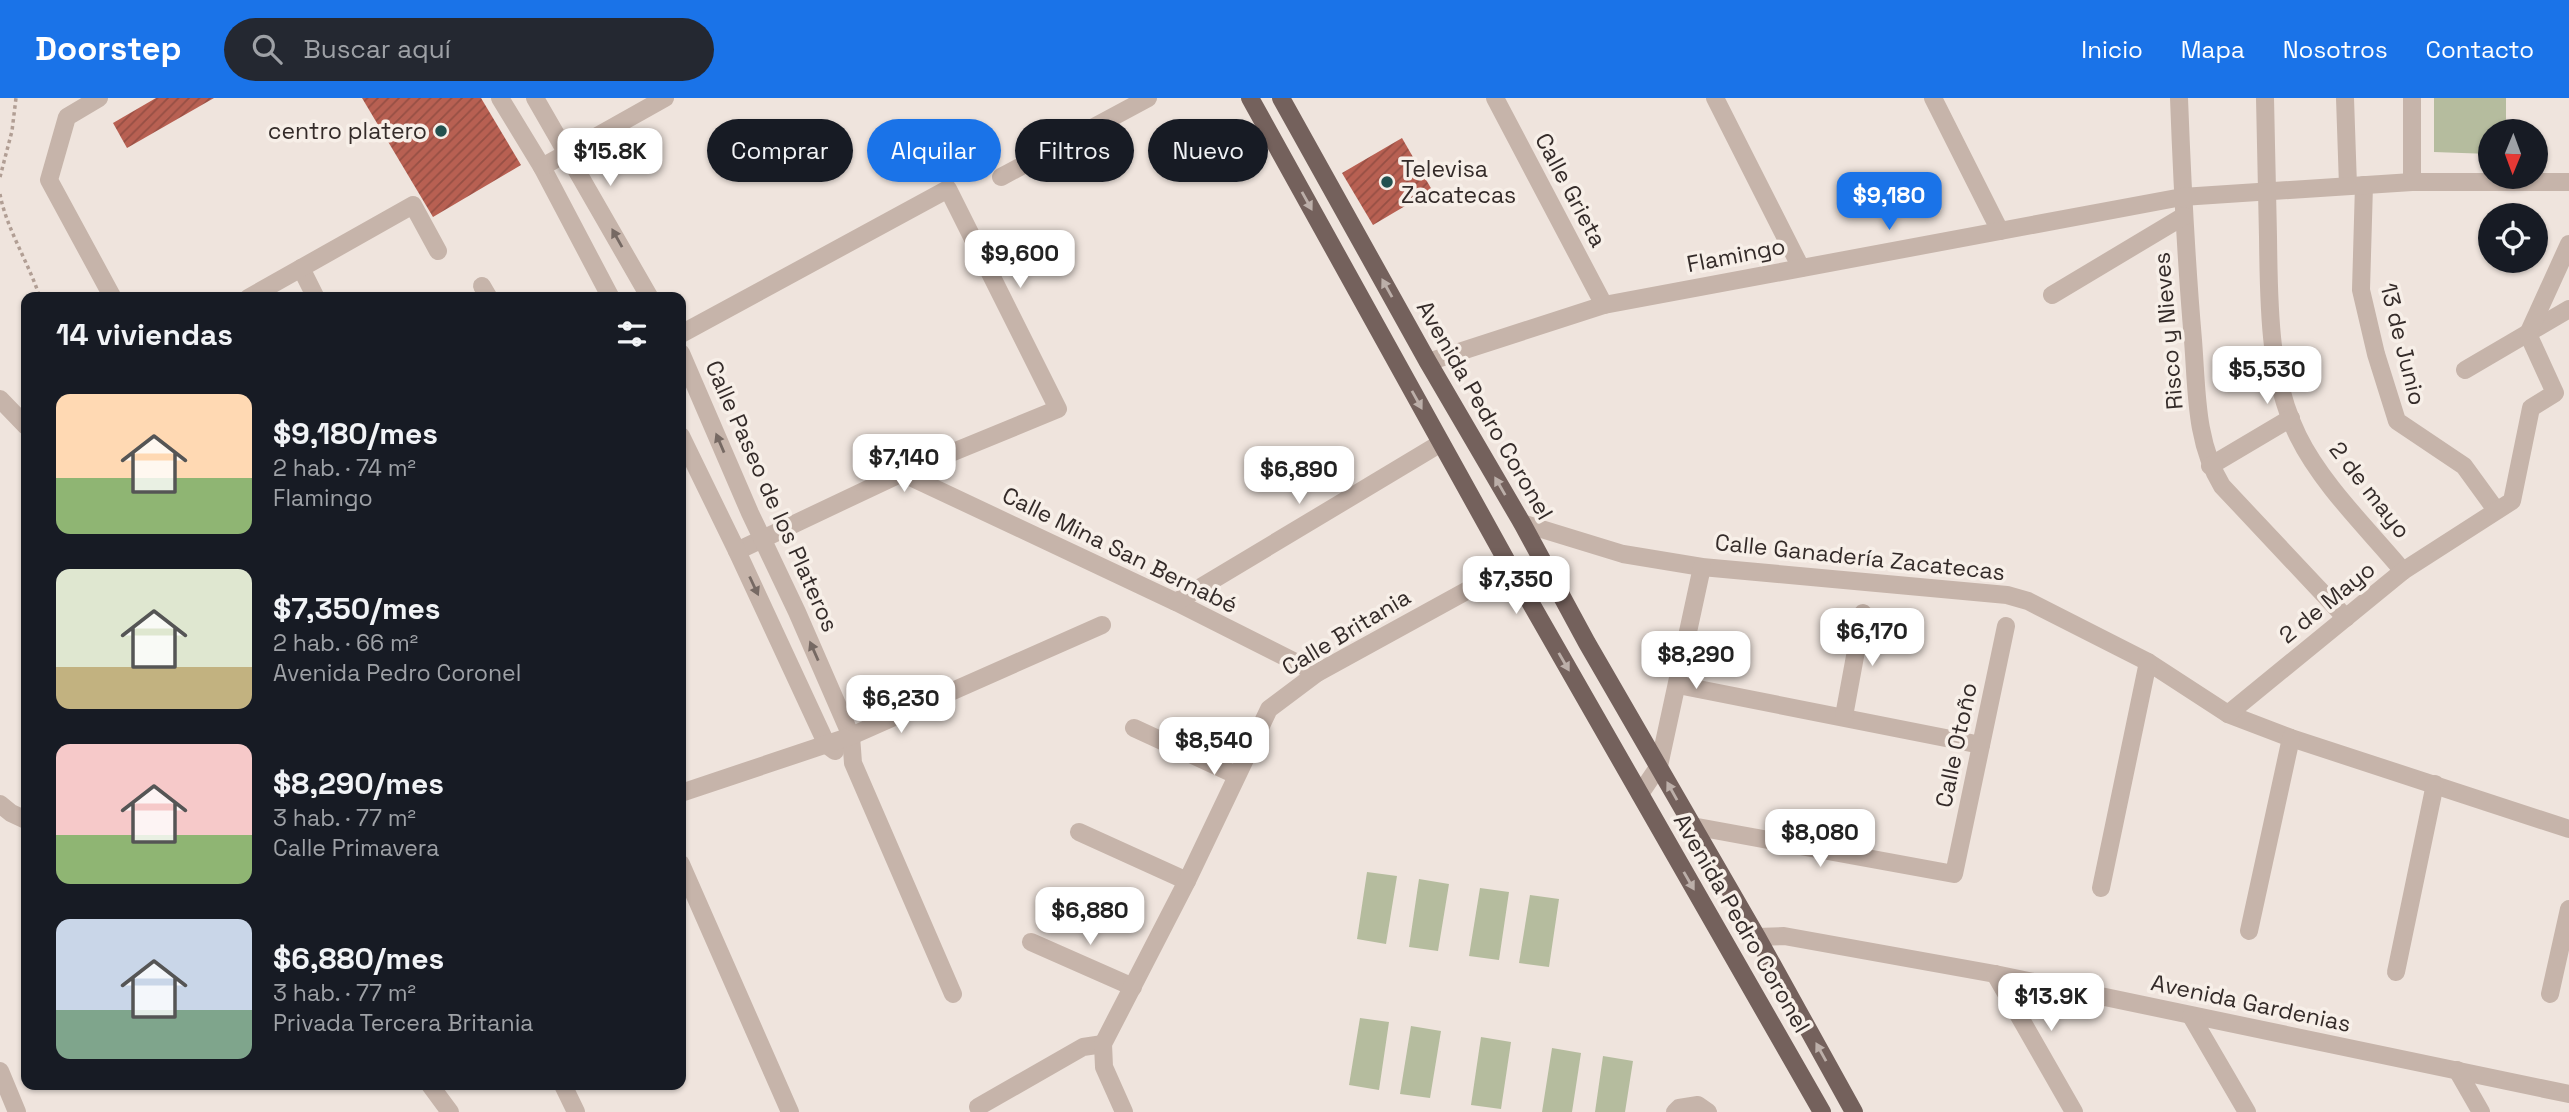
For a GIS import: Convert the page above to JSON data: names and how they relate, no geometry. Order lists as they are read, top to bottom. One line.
{"streets":{"main road":["Avenida Pedro Coronel"],"street":["Calle Grieta","Flamingo","Risco y Nieves","13 de Junio","2 de mayo","Calle Paseo de los Plateros","Calle Mina San Bernabé","Calle Ganadería Zacatecas","2 de Mayo","Calle Britania","Calle Otoño","Avenida Gardenias"]},"crossings":[["Calle Grieta","Flamingo"],["Flamingo","Risco y Nieves"],["Flamingo","13 de Junio"],["Flamingo","Avenida Pedro Coronel"],["Flamingo","2 de mayo"],["Risco y Nieves","2 de Mayo"],["13 de Junio","2 de Mayo"],["Avenida Pedro Coronel","Calle Ganadería Zacatecas"],["Avenida Pedro Coronel","Calle Britania"],["Avenida Pedro Coronel","Calle Otoño"],["Avenida Pedro Coronel","Avenida Gardenias"],["2 de mayo","2 de Mayo"],["Calle Mina San Bernabé","Calle Britania"],["Calle Ganadería Zacatecas","2 de Mayo"]],"places":["centro platero","Televisa Zacatecas"],"north":"bottom","page":{"header":"Doorstep","search":"Buscar aquí","nav":["Inicio","Mapa","Nosotros","Contacto"],"chip":["Comprar","Alquilar","Filtros","Nuevo"],"price":["$15.8K","$9,180","$9,600","$5,530","$7,140","$6,890","$7,350","$6,170","$8,290","$6,230","$8,540","$8,080","$6,880","$13.9K"],"heading":"14 viviendas","list":[{"name":"$9,180/mes","note":"2 hab. · 74 m² · Flamingo"},{"name":"$7,350/mes","note":"2 hab. · 66 m² · Avenida Pedro Coronel"},{"name":"$8,290/mes","note":"3 hab. · 77 m² · Calle Primavera"},{"name":"$6,880/mes","note":"3 hab. · 77 m² · Privada Tercera Britania"}]}}
